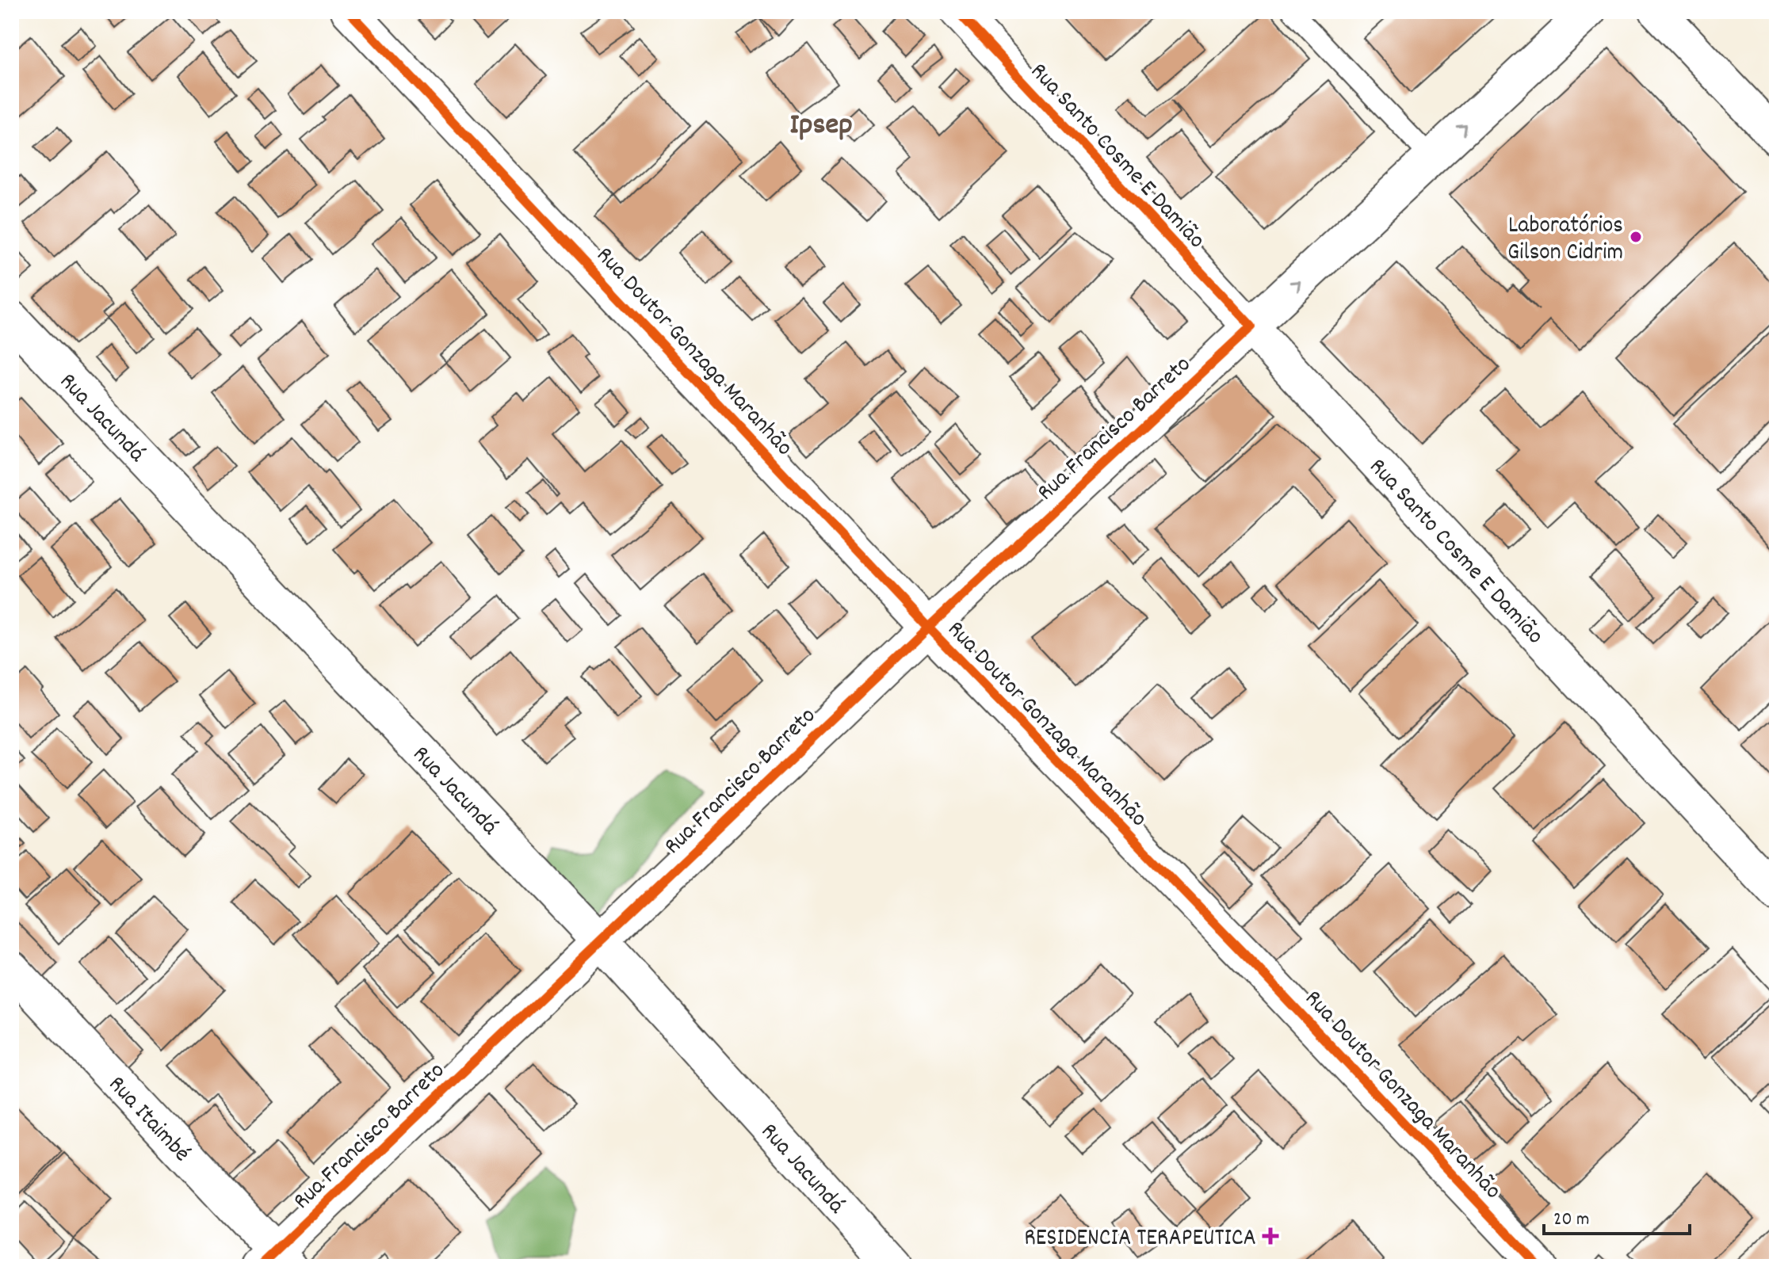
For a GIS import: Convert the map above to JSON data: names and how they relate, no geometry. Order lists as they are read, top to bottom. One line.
{"streets":{"street":["Rua Santo Cosme E Damião","Rua Doutor Gonzaga Maranhão","Rua Jacundá","Rua Francisco Barreto","Rua Itaimbé"]},"crossings":[["Rua Santo Cosme E Damião","Rua Francisco Barreto"],["Rua Doutor Gonzaga Maranhão","Rua Francisco Barreto"],["Rua Jacundá","Rua Francisco Barreto"],["Rua Francisco Barreto","Rua Itaimbé"]],"districts":["Ipsep"],"places":{"other":["Laboratórios Gilson Cidrim"],"health":["RESIDENCIA TERAPEUTICA"]},"scale_bar":"20 m"}
